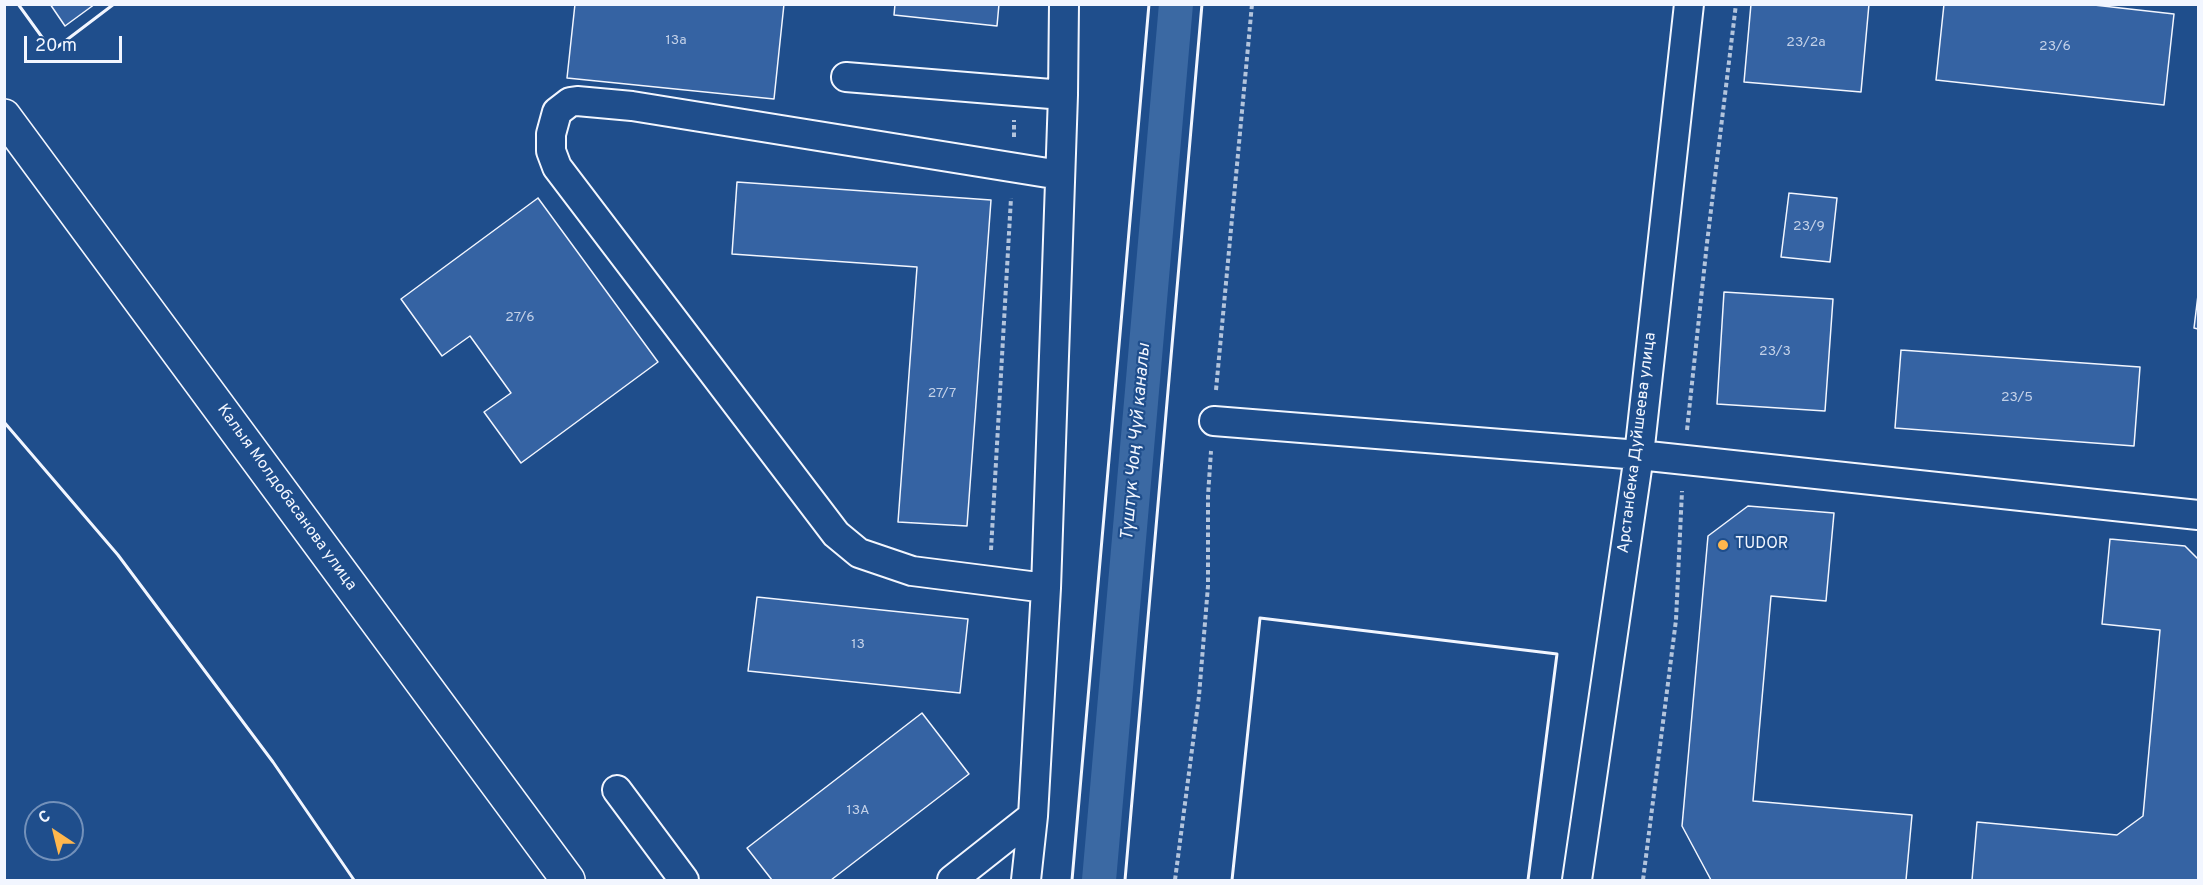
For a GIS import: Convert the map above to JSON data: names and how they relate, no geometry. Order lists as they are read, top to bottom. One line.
{"streets":{"street":["Арстанбека Дуйшеева улица","Калыя Молдобасанова улица"]},"water":["Түштүк Чоң Чүй каналы"],"places":["TUDOR"],"house_numbers":["13а","23/2а","23/6","23/9","27/6","23/3","27/7","23/5","13","13А"],"scale_bar":"20 m","north":"top left"}
